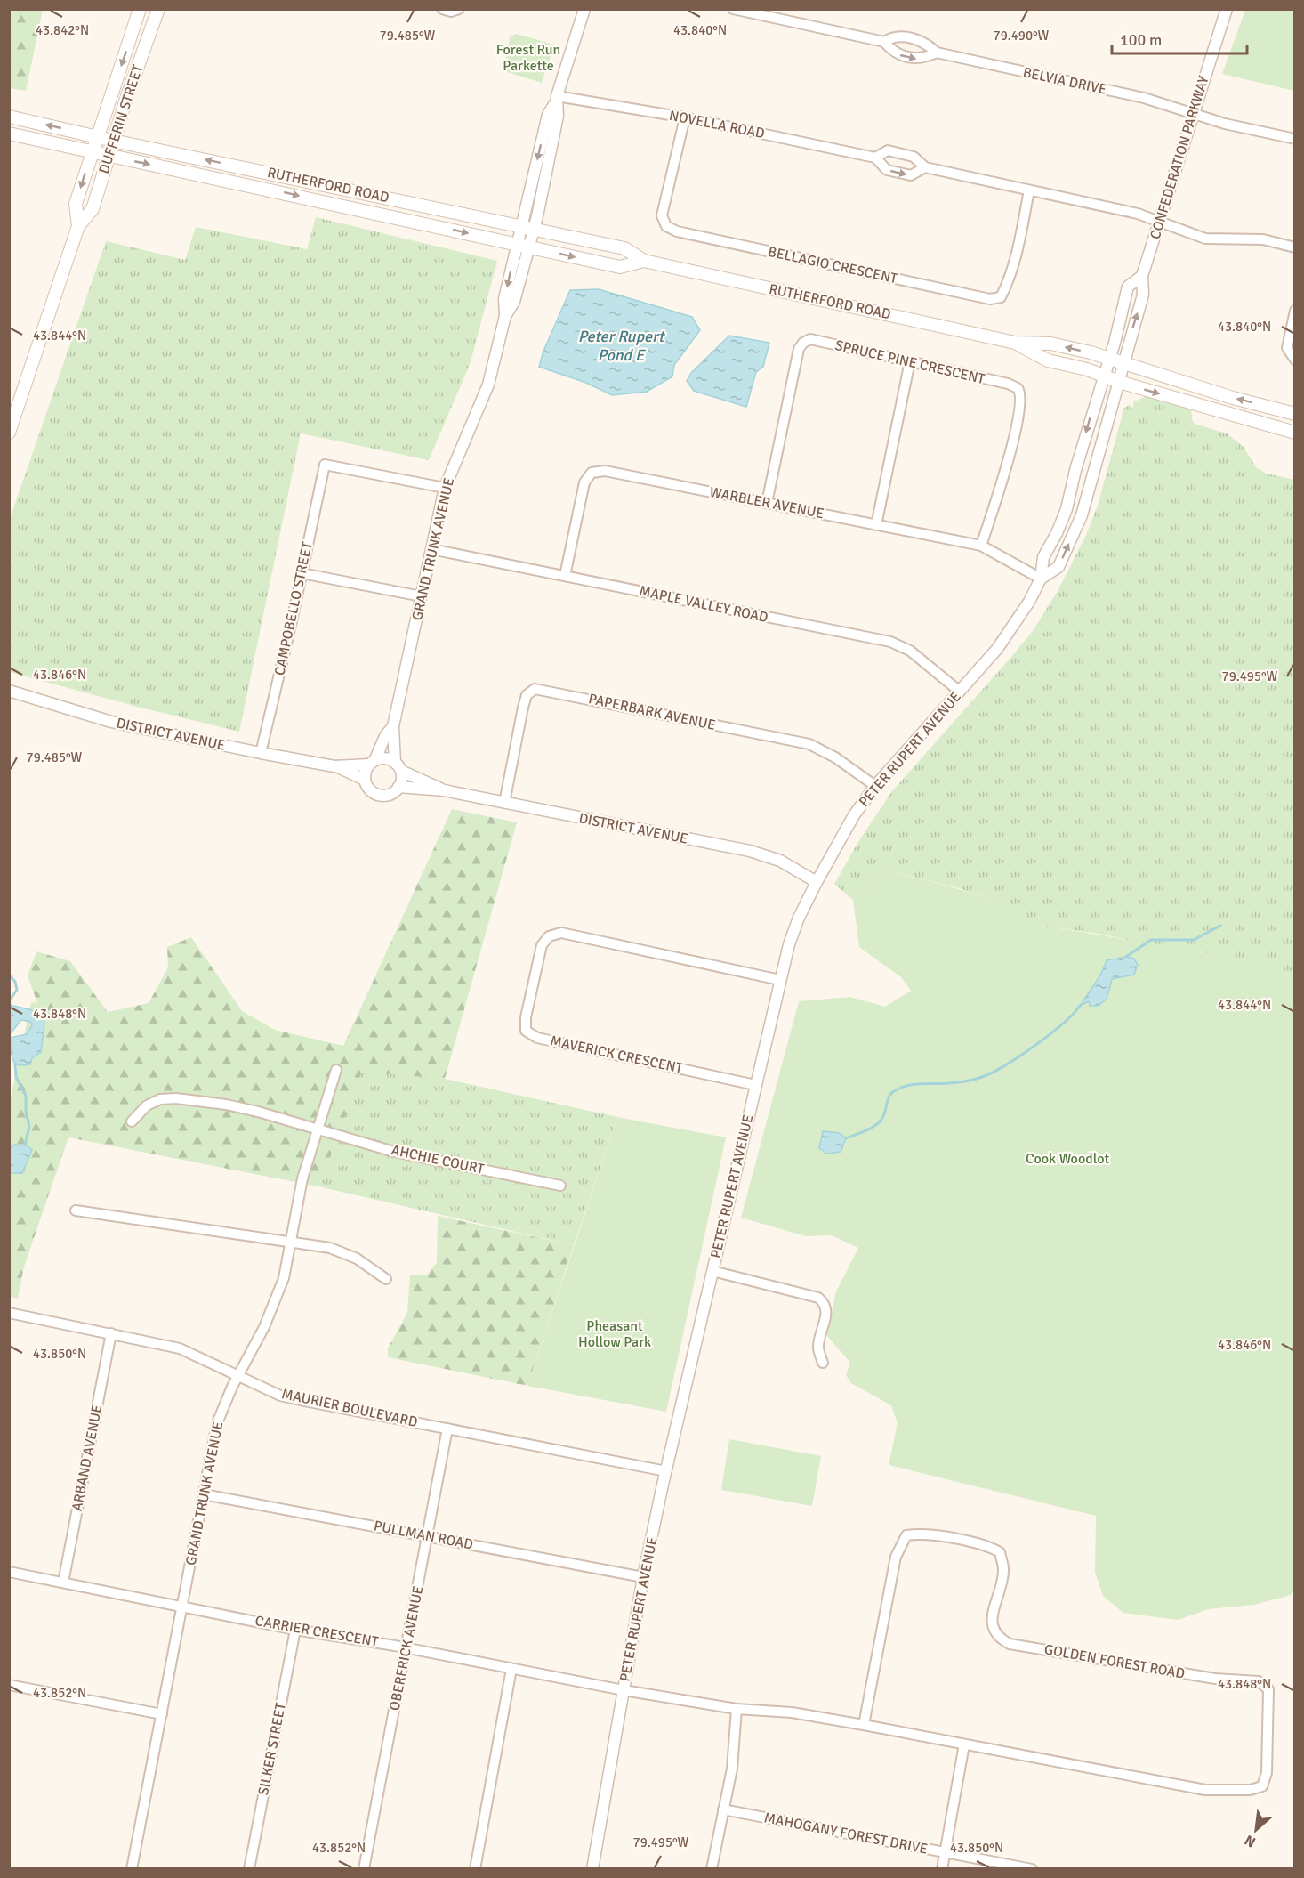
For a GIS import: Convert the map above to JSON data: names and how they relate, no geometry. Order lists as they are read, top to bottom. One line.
{"streets":{"main road":["DUFFERIN STREET","RUTHERFORD ROAD"],"street":["BELVIA DRIVE","NOVELLA ROAD","CONFEDERATION PARKWAY","BELLAGIO CRESCENT","SPRUCE PINE CRESCENT","WARBLER AVENUE","GRAND TRUNK AVENUE","MAPLE VALLEY ROAD","CAMPOBELLO STREET","PAPERBARK AVENUE","DISTRICT AVENUE","PETER RUPERT AVENUE","MAVERICK CRESCENT","AHCHIE COURT","MAURIER BOULEVARD","ARBAND AVENUE","PULLMAN ROAD","CARRIER CRESCENT","OBERFRICK AVENUE","GOLDEN FOREST ROAD","SILKER STREET","MAHOGANY FOREST DRIVE"]},"crossings":[["BELVIA DRIVE","CONFEDERATION PARKWAY"],["DUFFERIN STREET","RUTHERFORD ROAD"],["NOVELLA ROAD","CONFEDERATION PARKWAY"],["NOVELLA ROAD","BELLAGIO CRESCENT"],["NOVELLA ROAD","GRAND TRUNK AVENUE"],["CONFEDERATION PARKWAY","RUTHERFORD ROAD"],["CONFEDERATION PARKWAY","PETER RUPERT AVENUE"],["RUTHERFORD ROAD","GRAND TRUNK AVENUE"],["RUTHERFORD ROAD","PETER RUPERT AVENUE"],["SPRUCE PINE CRESCENT","WARBLER AVENUE"],["WARBLER AVENUE","MAPLE VALLEY ROAD"],["WARBLER AVENUE","PETER RUPERT AVENUE"],["GRAND TRUNK AVENUE","MAPLE VALLEY ROAD"],["GRAND TRUNK AVENUE","CAMPOBELLO STREET"],["GRAND TRUNK AVENUE","DISTRICT AVENUE"],["GRAND TRUNK AVENUE","AHCHIE COURT"],["GRAND TRUNK AVENUE","MAURIER BOULEVARD"],["GRAND TRUNK AVENUE","PULLMAN ROAD"],["GRAND TRUNK AVENUE","CARRIER CRESCENT"],["MAPLE VALLEY ROAD","PETER RUPERT AVENUE"],["CAMPOBELLO STREET","DISTRICT AVENUE"],["PAPERBARK AVENUE","DISTRICT AVENUE"],["PAPERBARK AVENUE","PETER RUPERT AVENUE"],["DISTRICT AVENUE","PETER RUPERT AVENUE"],["PETER RUPERT AVENUE","MAVERICK CRESCENT"],["PETER RUPERT AVENUE","MAURIER BOULEVARD"],["PETER RUPERT AVENUE","PULLMAN ROAD"],["PETER RUPERT AVENUE","CARRIER CRESCENT"],["PETER RUPERT AVENUE","GOLDEN FOREST ROAD"],["MAURIER BOULEVARD","ARBAND AVENUE"],["MAURIER BOULEVARD","OBERFRICK AVENUE"],["ARBAND AVENUE","CARRIER CRESCENT"],["PULLMAN ROAD","OBERFRICK AVENUE"],["CARRIER CRESCENT","OBERFRICK AVENUE"],["CARRIER CRESCENT","GOLDEN FOREST ROAD"],["CARRIER CRESCENT","SILKER STREET"]],"water":["Peter Rupert Pond E"],"parks":["Forest Run Parkette","Cook Woodlot","Pheasant Hollow Park"],"scale_bar":"100 m","north":"bottom left","coordinates":["43.842°N","43.840°N","79.485°W","79.490°W","43.844°N","43.846°N","79.495°W","43.848°N","43.850°N","43.852°N"]}
